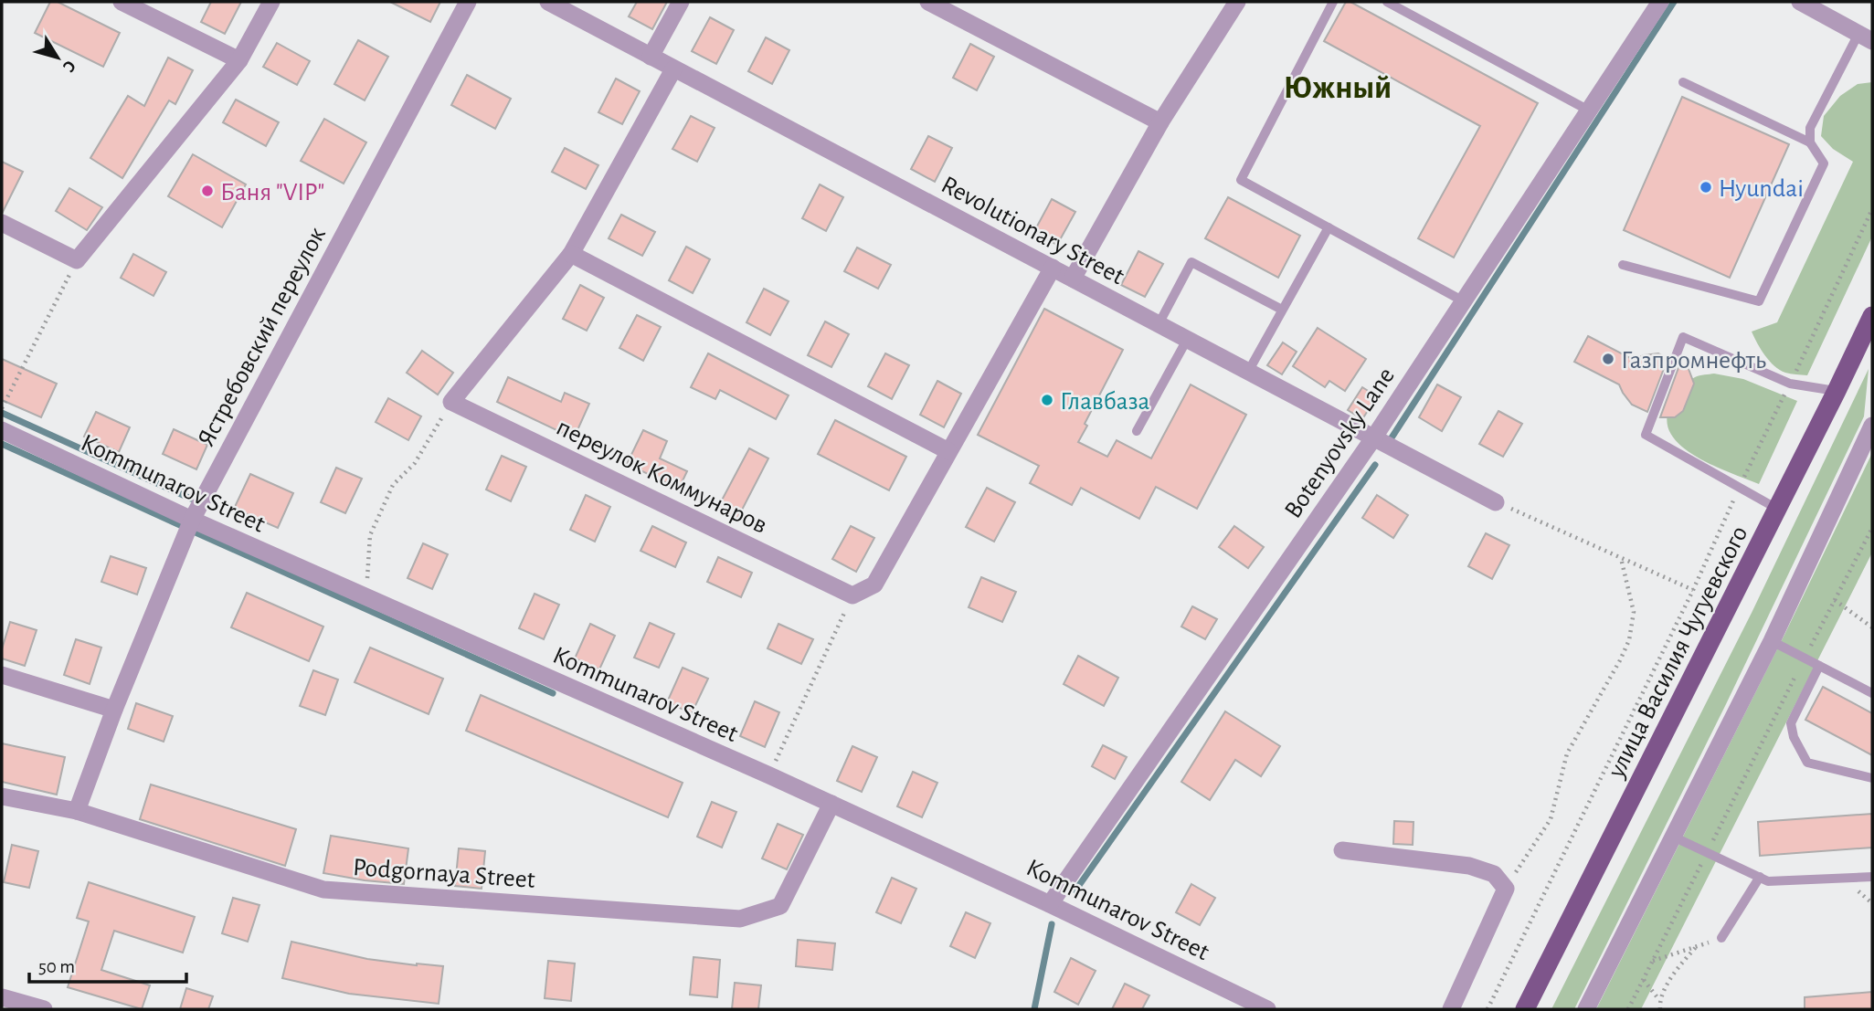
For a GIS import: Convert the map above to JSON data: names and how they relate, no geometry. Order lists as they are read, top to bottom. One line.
{"streets":{"main road":["улица Василия Чугуевского"],"street":["Revolutionary Street","Ястребовский переулок","Botenyovsky Lane","переулок Коммунаров","Kommunarov Street","Podgornaya Street"]},"crossings":[["Revolutionary Street","Botenyovsky Lane"],["Ястребовский переулок","Kommunarov Street"],["Ястребовский переулок","Podgornaya Street"],["Botenyovsky Lane","Kommunarov Street"],["Kommunarov Street","Podgornaya Street"]],"districts":["Южный"],"places":["Hyundai","Баня \"VIP\"","Газпромнефть","Главбаза"],"scale_bar":"50 m","north":"bottom right"}
